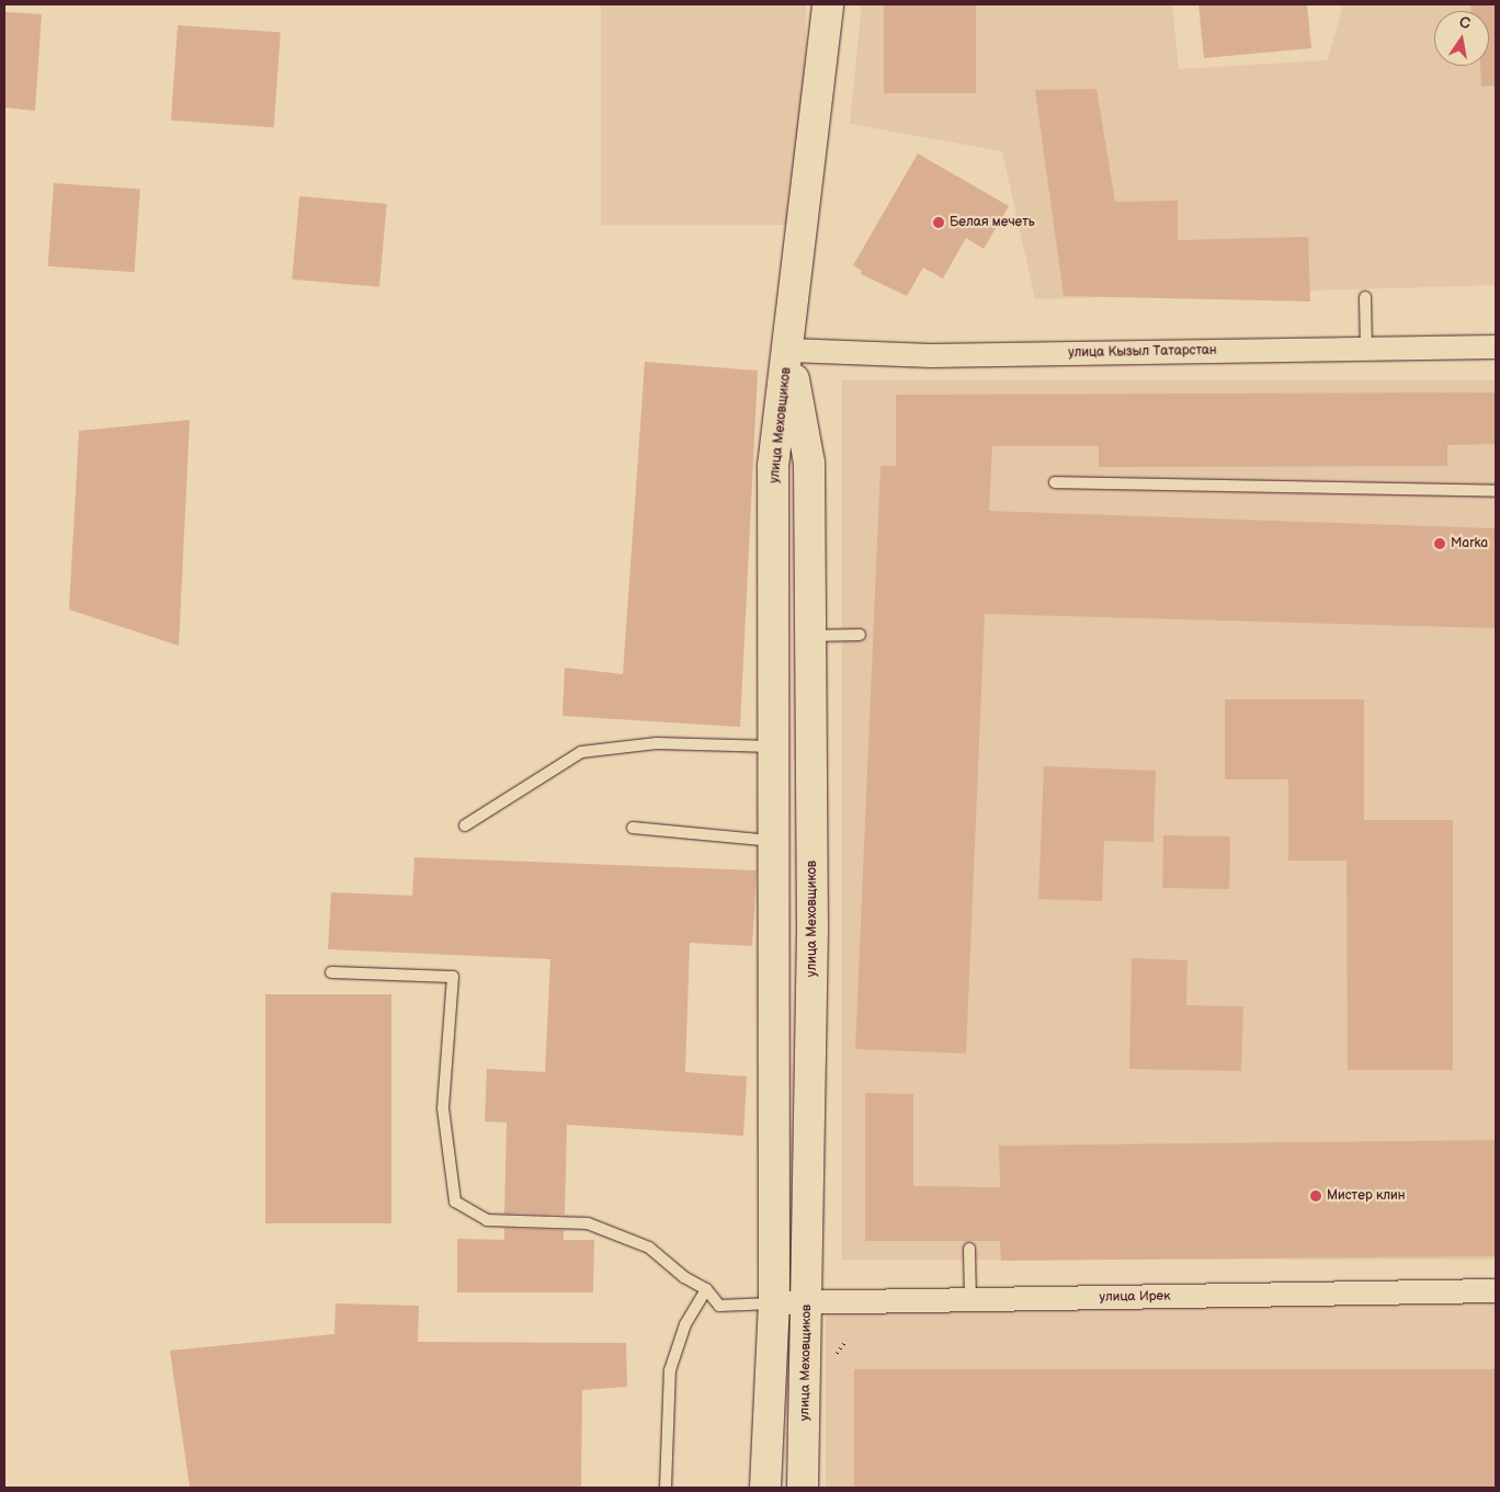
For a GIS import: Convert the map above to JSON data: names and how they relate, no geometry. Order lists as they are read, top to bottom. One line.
{"streets":{"main road":["улица Меховщиков"],"street":["улица Кызыл Татарстан","улица Ирек"]},"crossings":[["улица Кызыл Татарстан","улица Меховщиков"],["улица Меховщиков","улица Ирек"]],"places":["Белая мечеть","Marka","Мистер клин"],"north":"top"}
